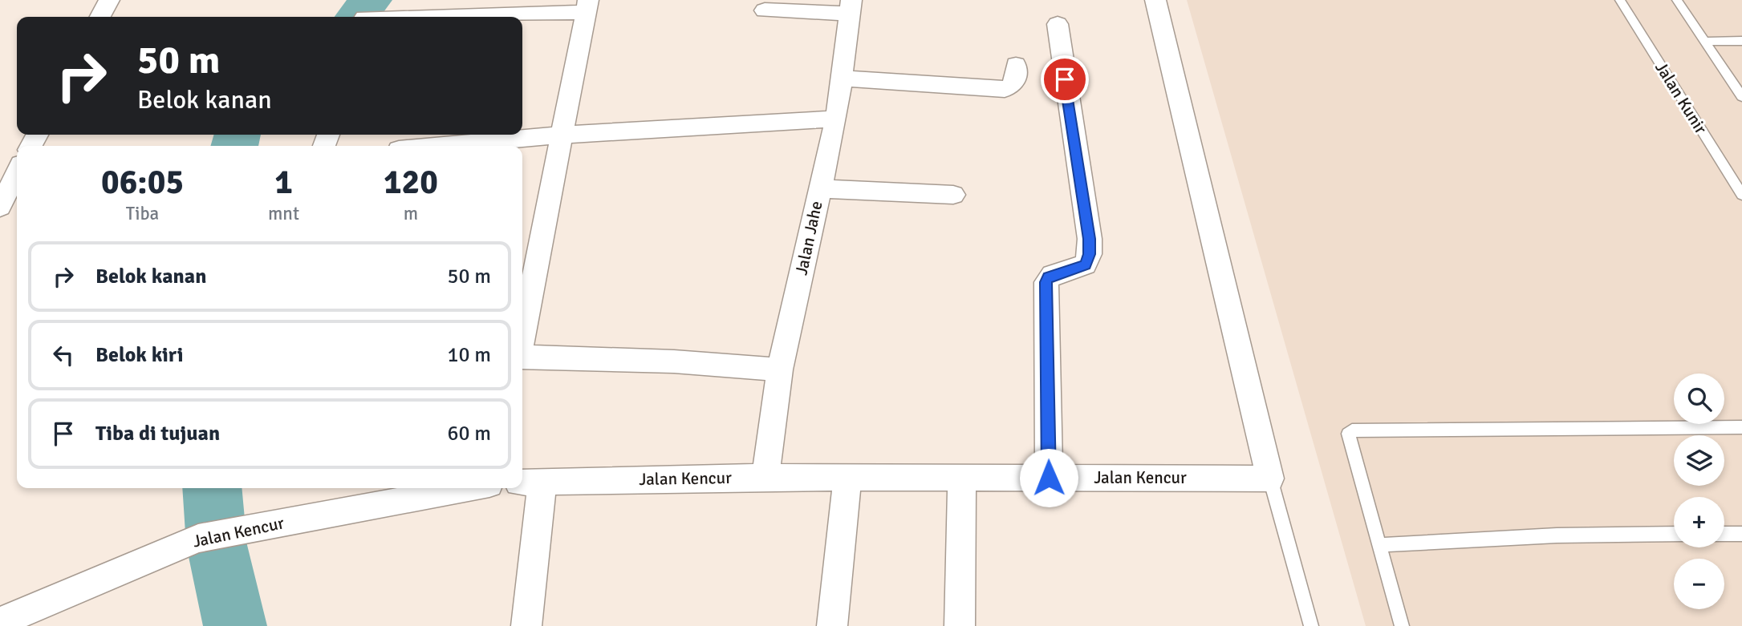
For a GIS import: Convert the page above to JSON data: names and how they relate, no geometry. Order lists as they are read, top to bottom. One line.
{"streets":{"street":["Jalan Jahe","Jalan Kencur"],"lane":["Jalan Kunir"]},"crossings":[["Jalan Jahe","Jalan Kencur"]],"page":{"turn":["50 m","Belok kanan"],"eta":["06:05","Tiba","1","mnt","120","m"],"list":[{"name":"Belok kanan","value":"50 m"},{"name":"Belok kiri","value":"10 m"},{"name":"Tiba di tujuan","value":"60 m"}],"map_buttons":["+","−"]}}
